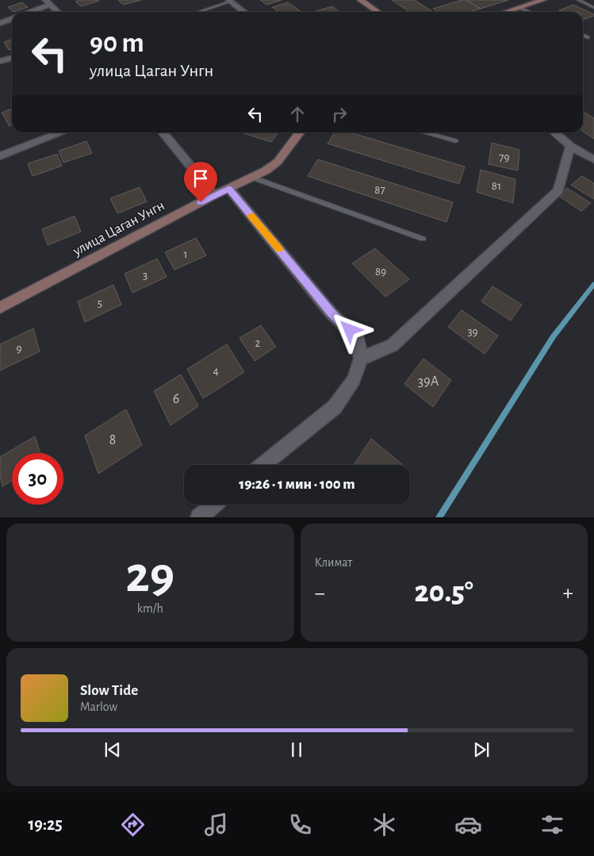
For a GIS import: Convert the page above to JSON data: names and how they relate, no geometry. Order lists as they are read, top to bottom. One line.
{"streets":{"street":["улица Цаган Унгн"]},"house_numbers":["79","81","87","1","89","3","5","39","2","9","4","39А","6","8"],"page":{"turn":["90 m","улица Цаган Унгн"],"limit":"30","trip":"19:26 · 1 мин · 100 m","tile":[["29","km/h"],"Климат"],"heat":["−","20.5°","+"],"song":["Slow Tide","Marlow"],"tabs":"19:25"}}
